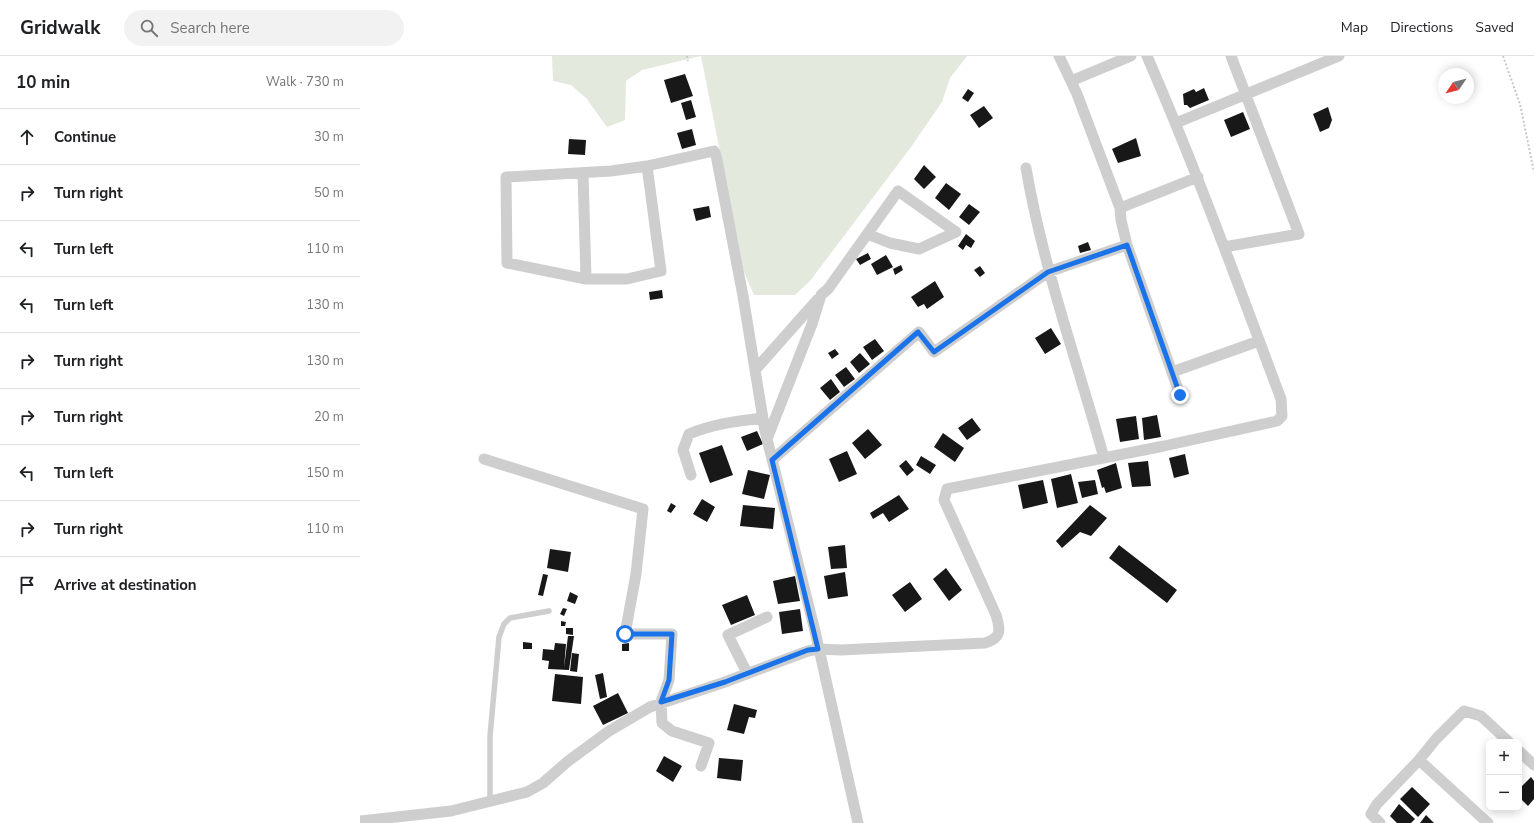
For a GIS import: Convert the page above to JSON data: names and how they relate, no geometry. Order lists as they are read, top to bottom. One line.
{"north":"bottom left","page":{"header":"Gridwalk","search":"Search here","nav":["Map","Directions","Saved"],"heading":["10 min","Walk · 730 m"],"list":[["Continue","30 m"],["Turn right","50 m"],["Turn left","110 m"],["Turn left","130 m"],["Turn right","130 m"],["Turn right","20 m"],["Turn left","150 m"],["Turn right","110 m"],"Arrive at destination"],"map_buttons":["+","−"]}}
